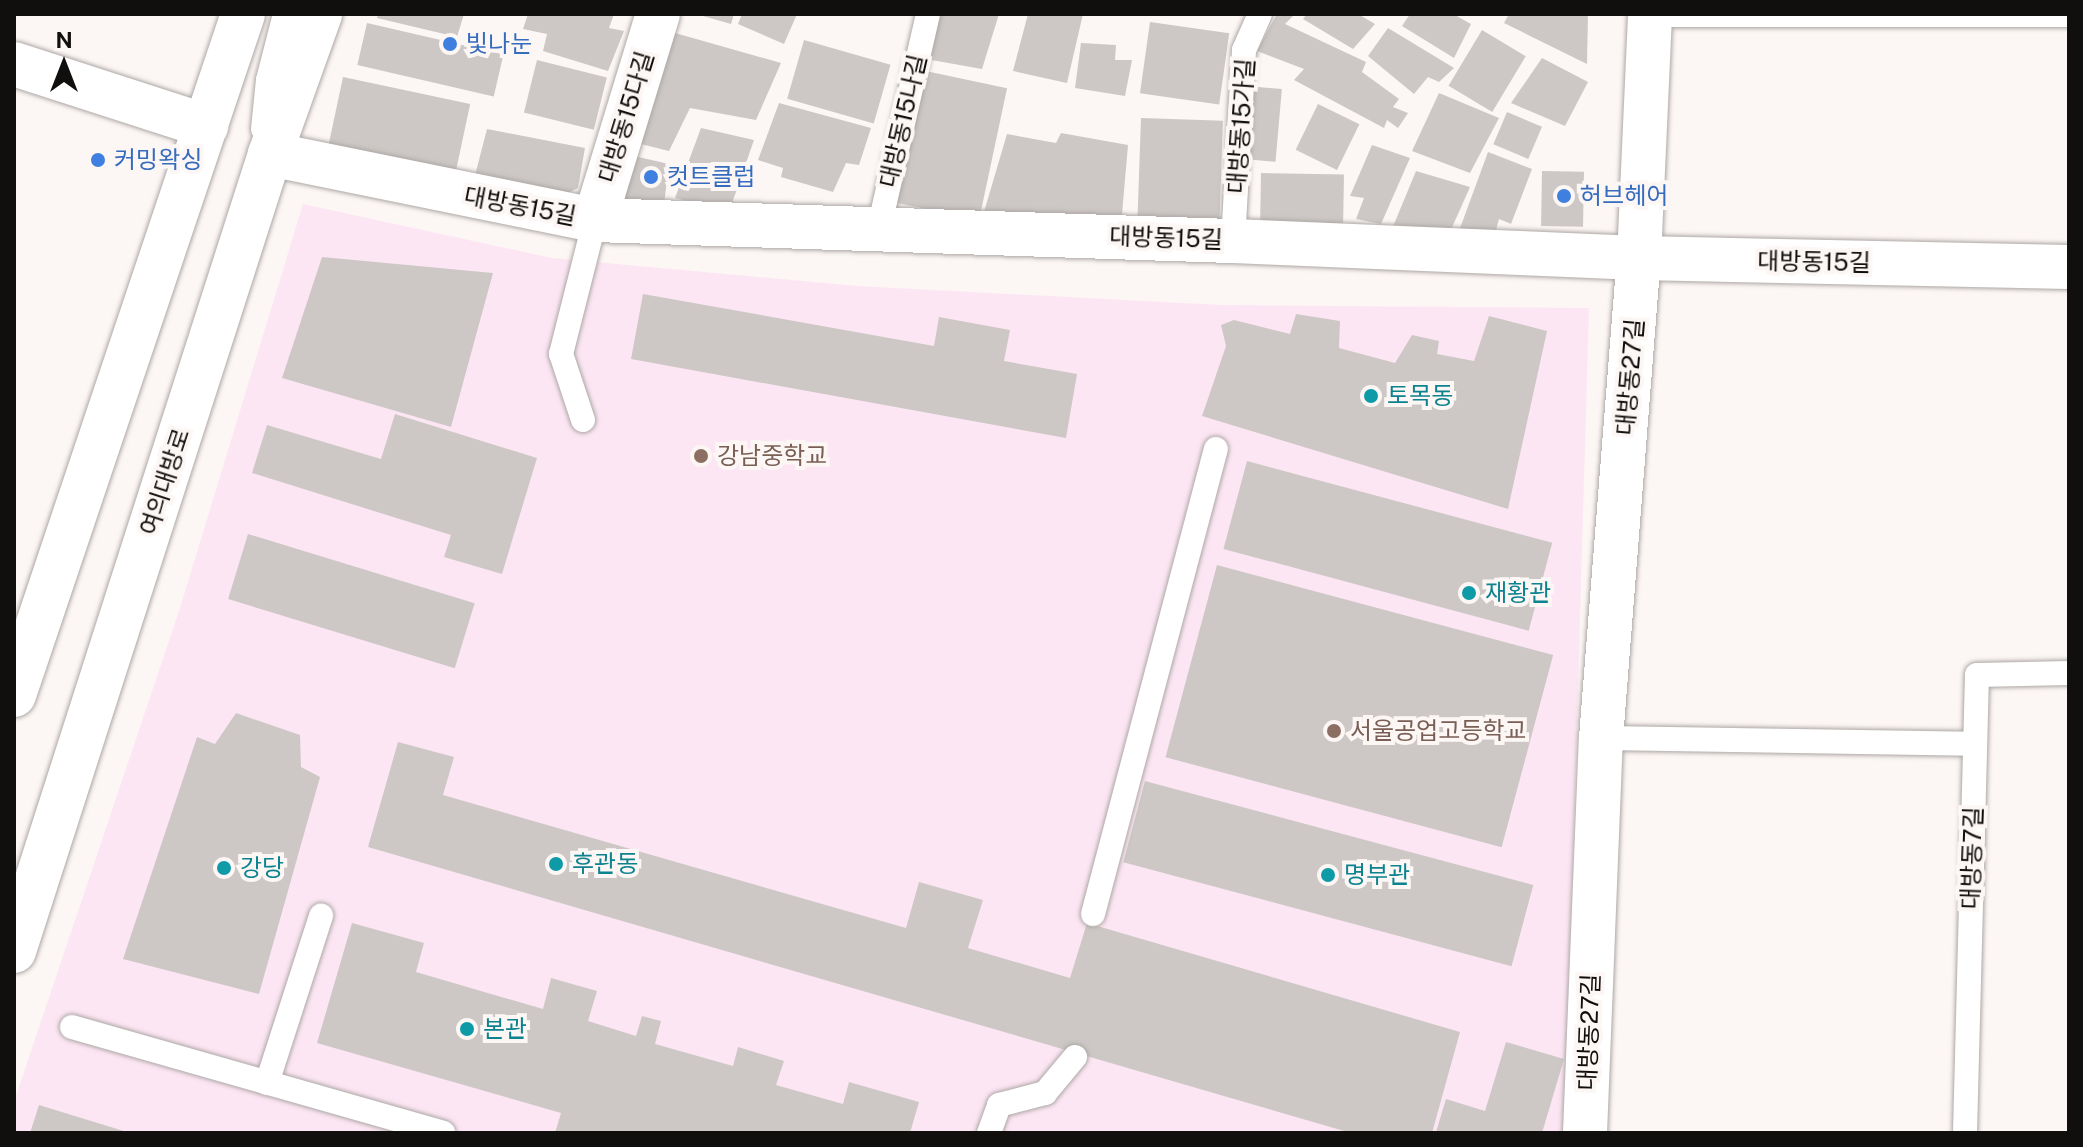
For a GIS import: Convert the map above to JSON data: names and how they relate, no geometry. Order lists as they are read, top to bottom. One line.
{"streets":{"street":["대방동15다길","대방동15길","대방동27길","여의대방로"],"lane":["대방동15나길","대방동15가길","대방동7길"]},"crossings":[["대방동15다길","대방동15길"],["대방동15나길","대방동15길"],["대방동15가길","대방동15길"],["대방동15길","대방동27길"],["대방동15길","여의대방로"]],"places":["빛나눈","커밍왁싱","컷트클럽","허브헤어","토목동","강남중학교","재황관","서울공업고등학교","후관동","강당","명부관","본관"],"north":"top"}
